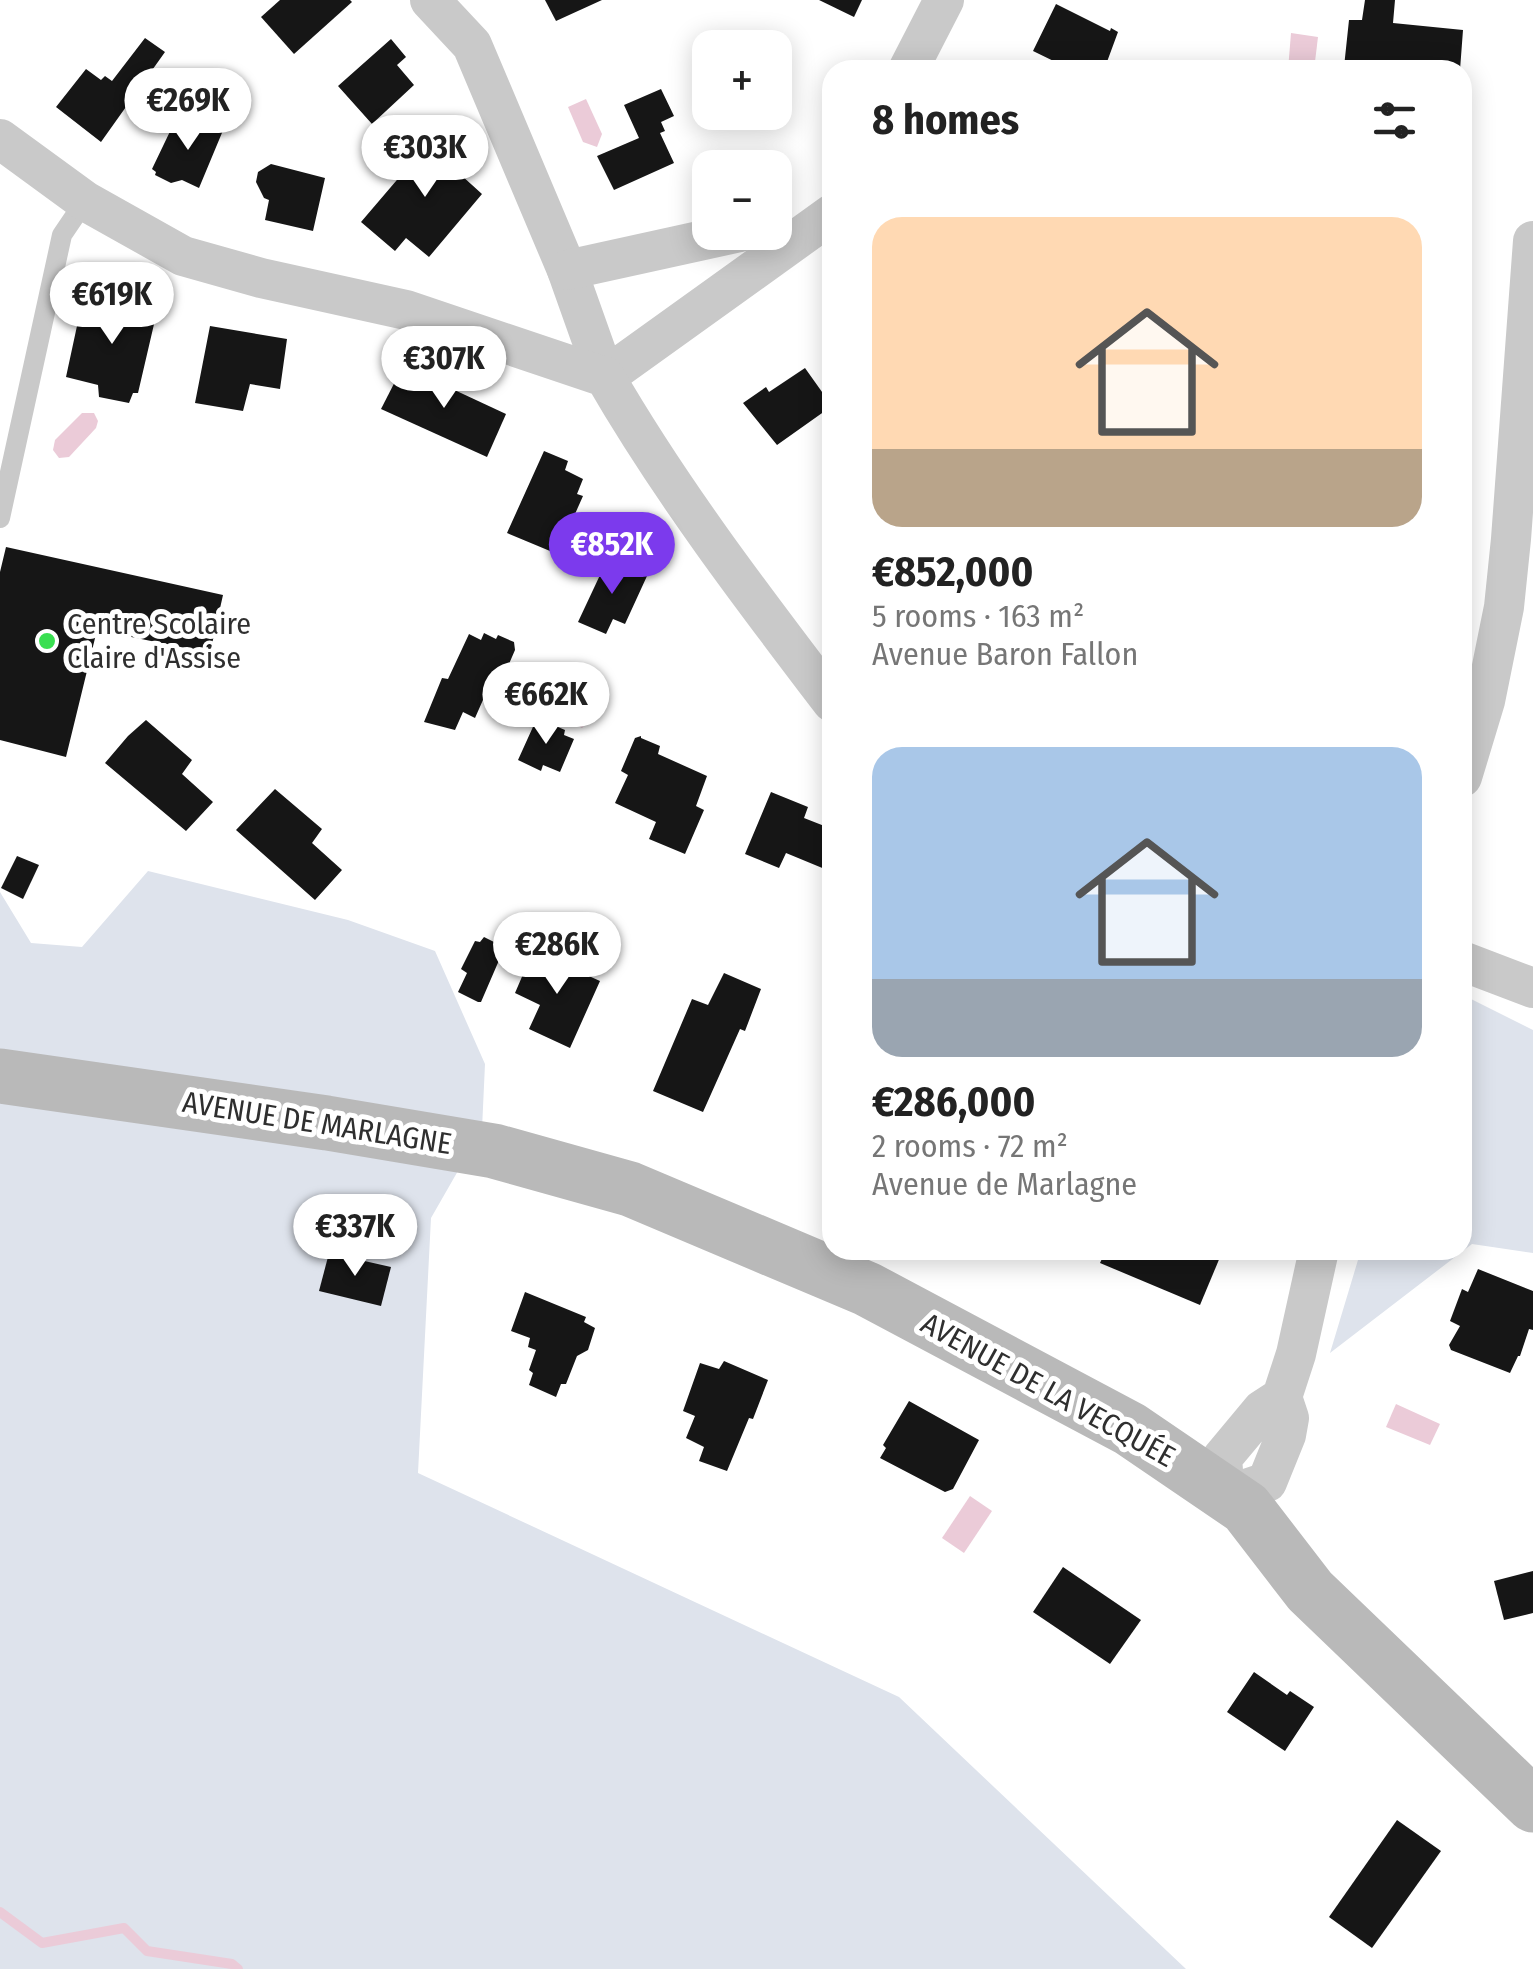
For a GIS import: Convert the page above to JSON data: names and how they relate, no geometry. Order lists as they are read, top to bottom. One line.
{"streets":{"main road":["AVENUE DE MARLAGNE","AVENUE DE LA VECQUÉE"]},"crossings":[["AVENUE DE MARLAGNE","AVENUE DE LA VECQUÉE"]],"places":["Centre Scolaire Claire d'Assise"],"page":{"map_buttons":["+","−"],"heading":"8 homes","price":["€269K","€303K","€619K","€307K","€852K","€662K","€286K","€337K"],"list":[{"name":"€852,000","note":"5 rooms · 163 m² · Avenue Baron Fallon"},{"name":"€286,000","note":"2 rooms · 72 m² · Avenue de Marlagne"}]}}
